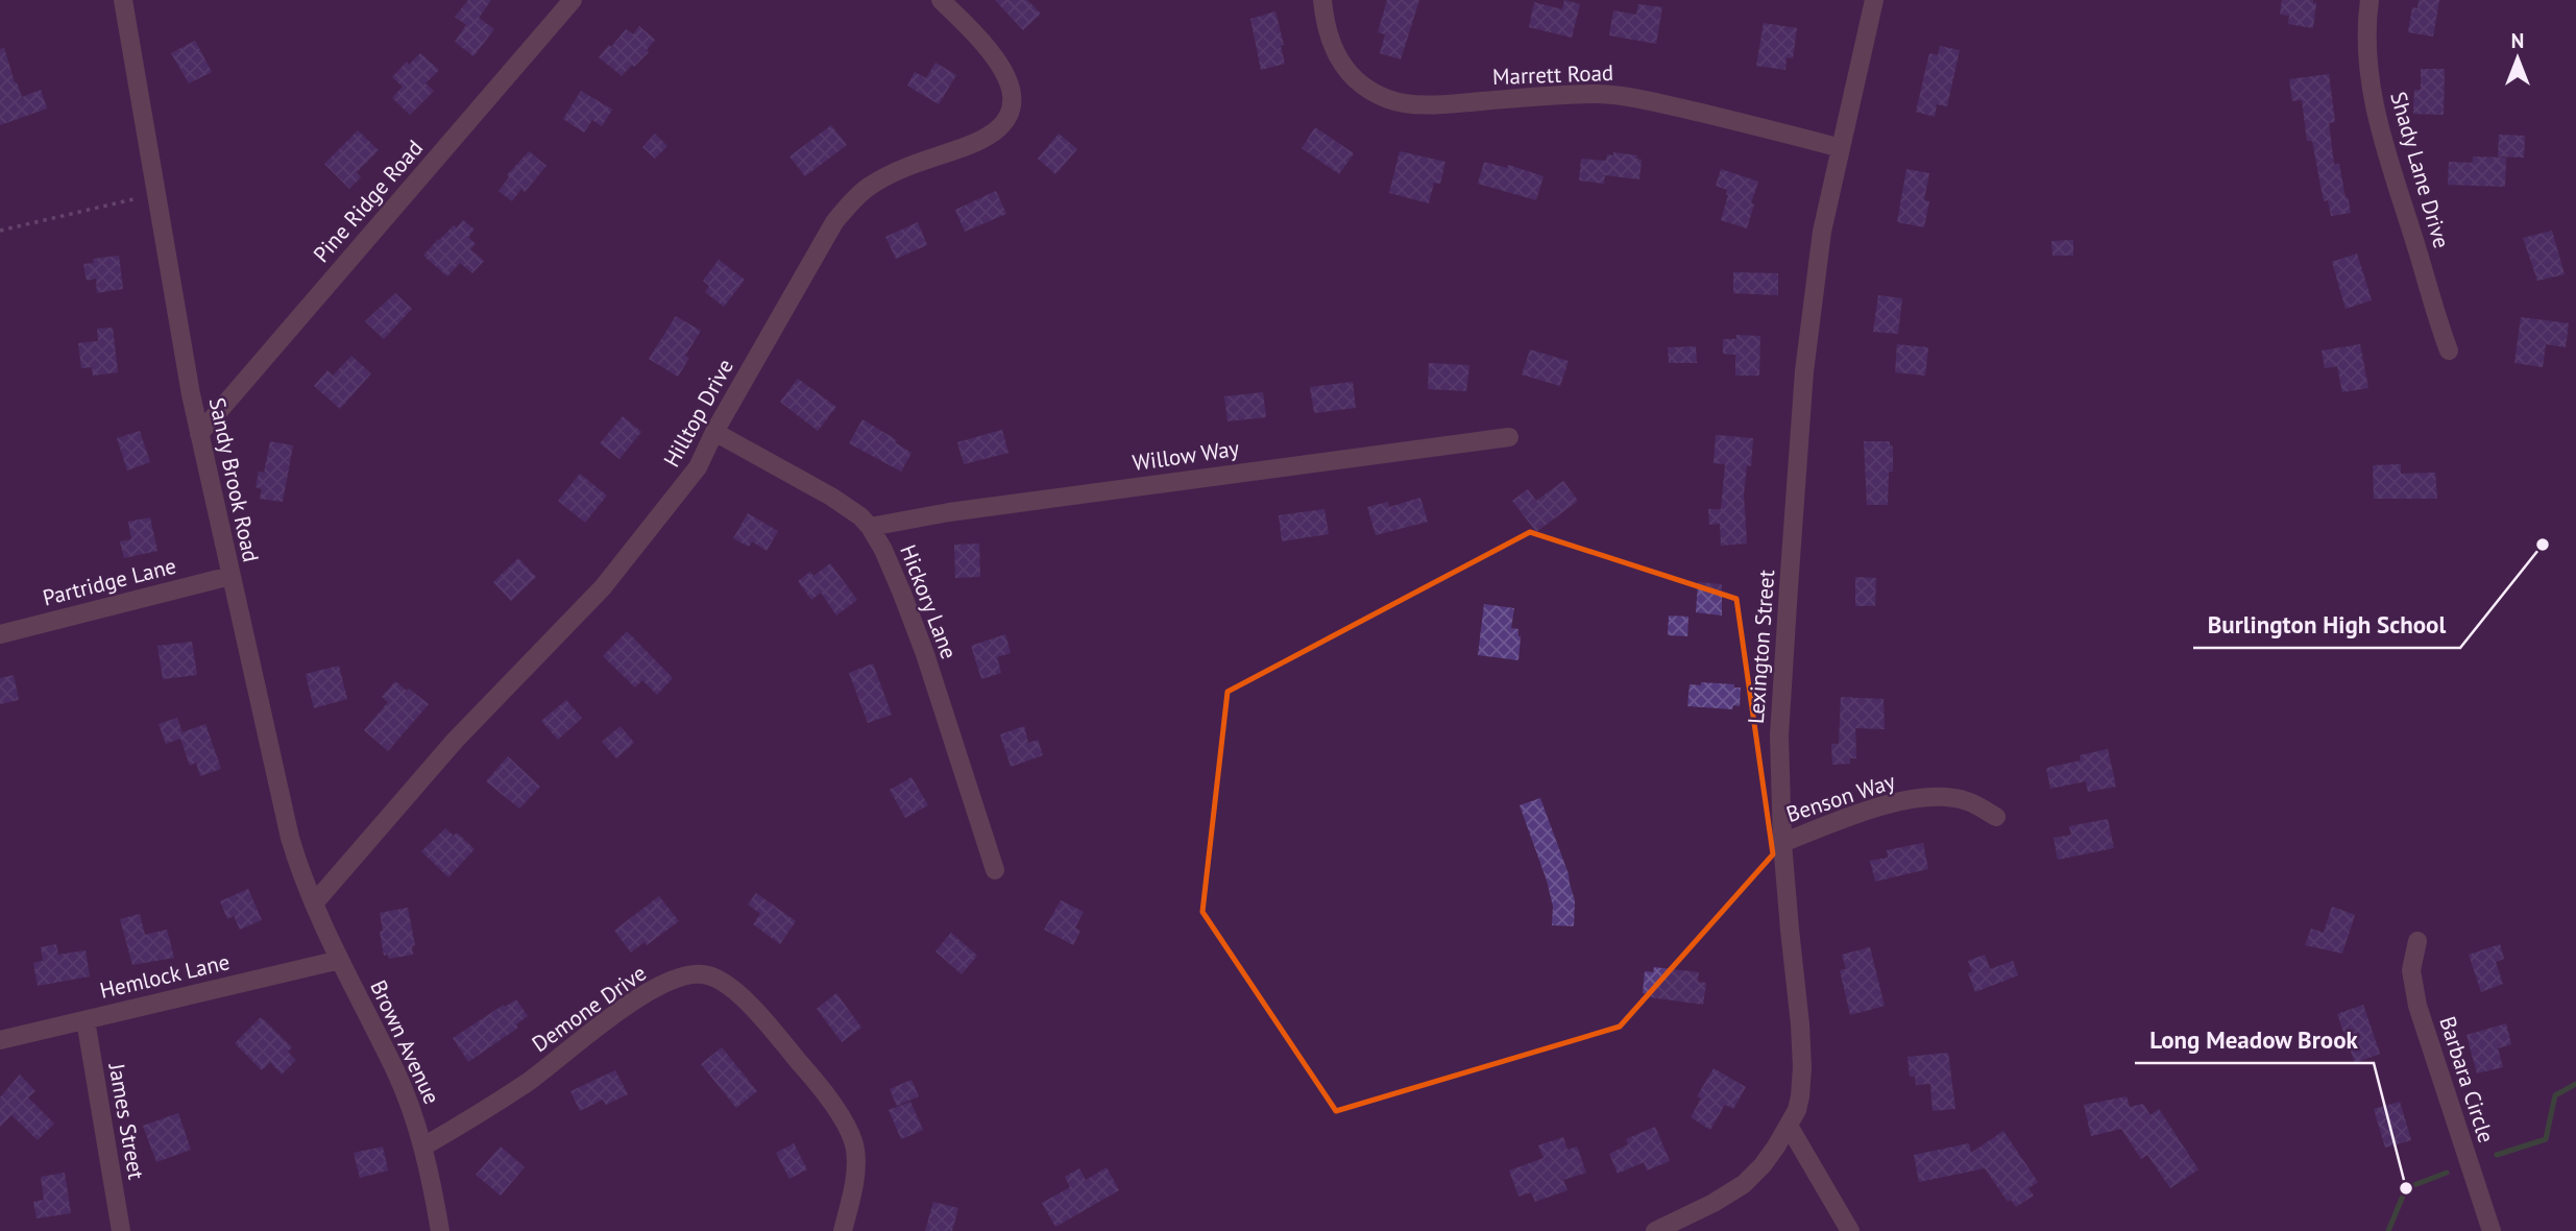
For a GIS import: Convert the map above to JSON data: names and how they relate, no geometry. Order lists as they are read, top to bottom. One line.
{"streets":{"street":["Marrett Road","Shady Lane Drive","Pine Ridge Road","Hilltop Drive","Willow Way","Sandy Brook Road","Partridge Lane","Hickory Lane","Lexington Street","Benson Way","Hemlock Lane","Demone Drive","Brown Avenue","Barbara Circle","James Street"]},"crossings":[["Marrett Road","Lexington Street"],["Pine Ridge Road","Sandy Brook Road"],["Hilltop Drive","Sandy Brook Road"],["Hilltop Drive","Hickory Lane"],["Willow Way","Hickory Lane"],["Sandy Brook Road","Partridge Lane"],["Sandy Brook Road","Hemlock Lane"],["Sandy Brook Road","Brown Avenue"],["Lexington Street","Benson Way"],["Hemlock Lane","Brown Avenue"],["Hemlock Lane","James Street"],["Demone Drive","Brown Avenue"]],"places":["Burlington High School","Long Meadow Brook"],"north":"top"}
